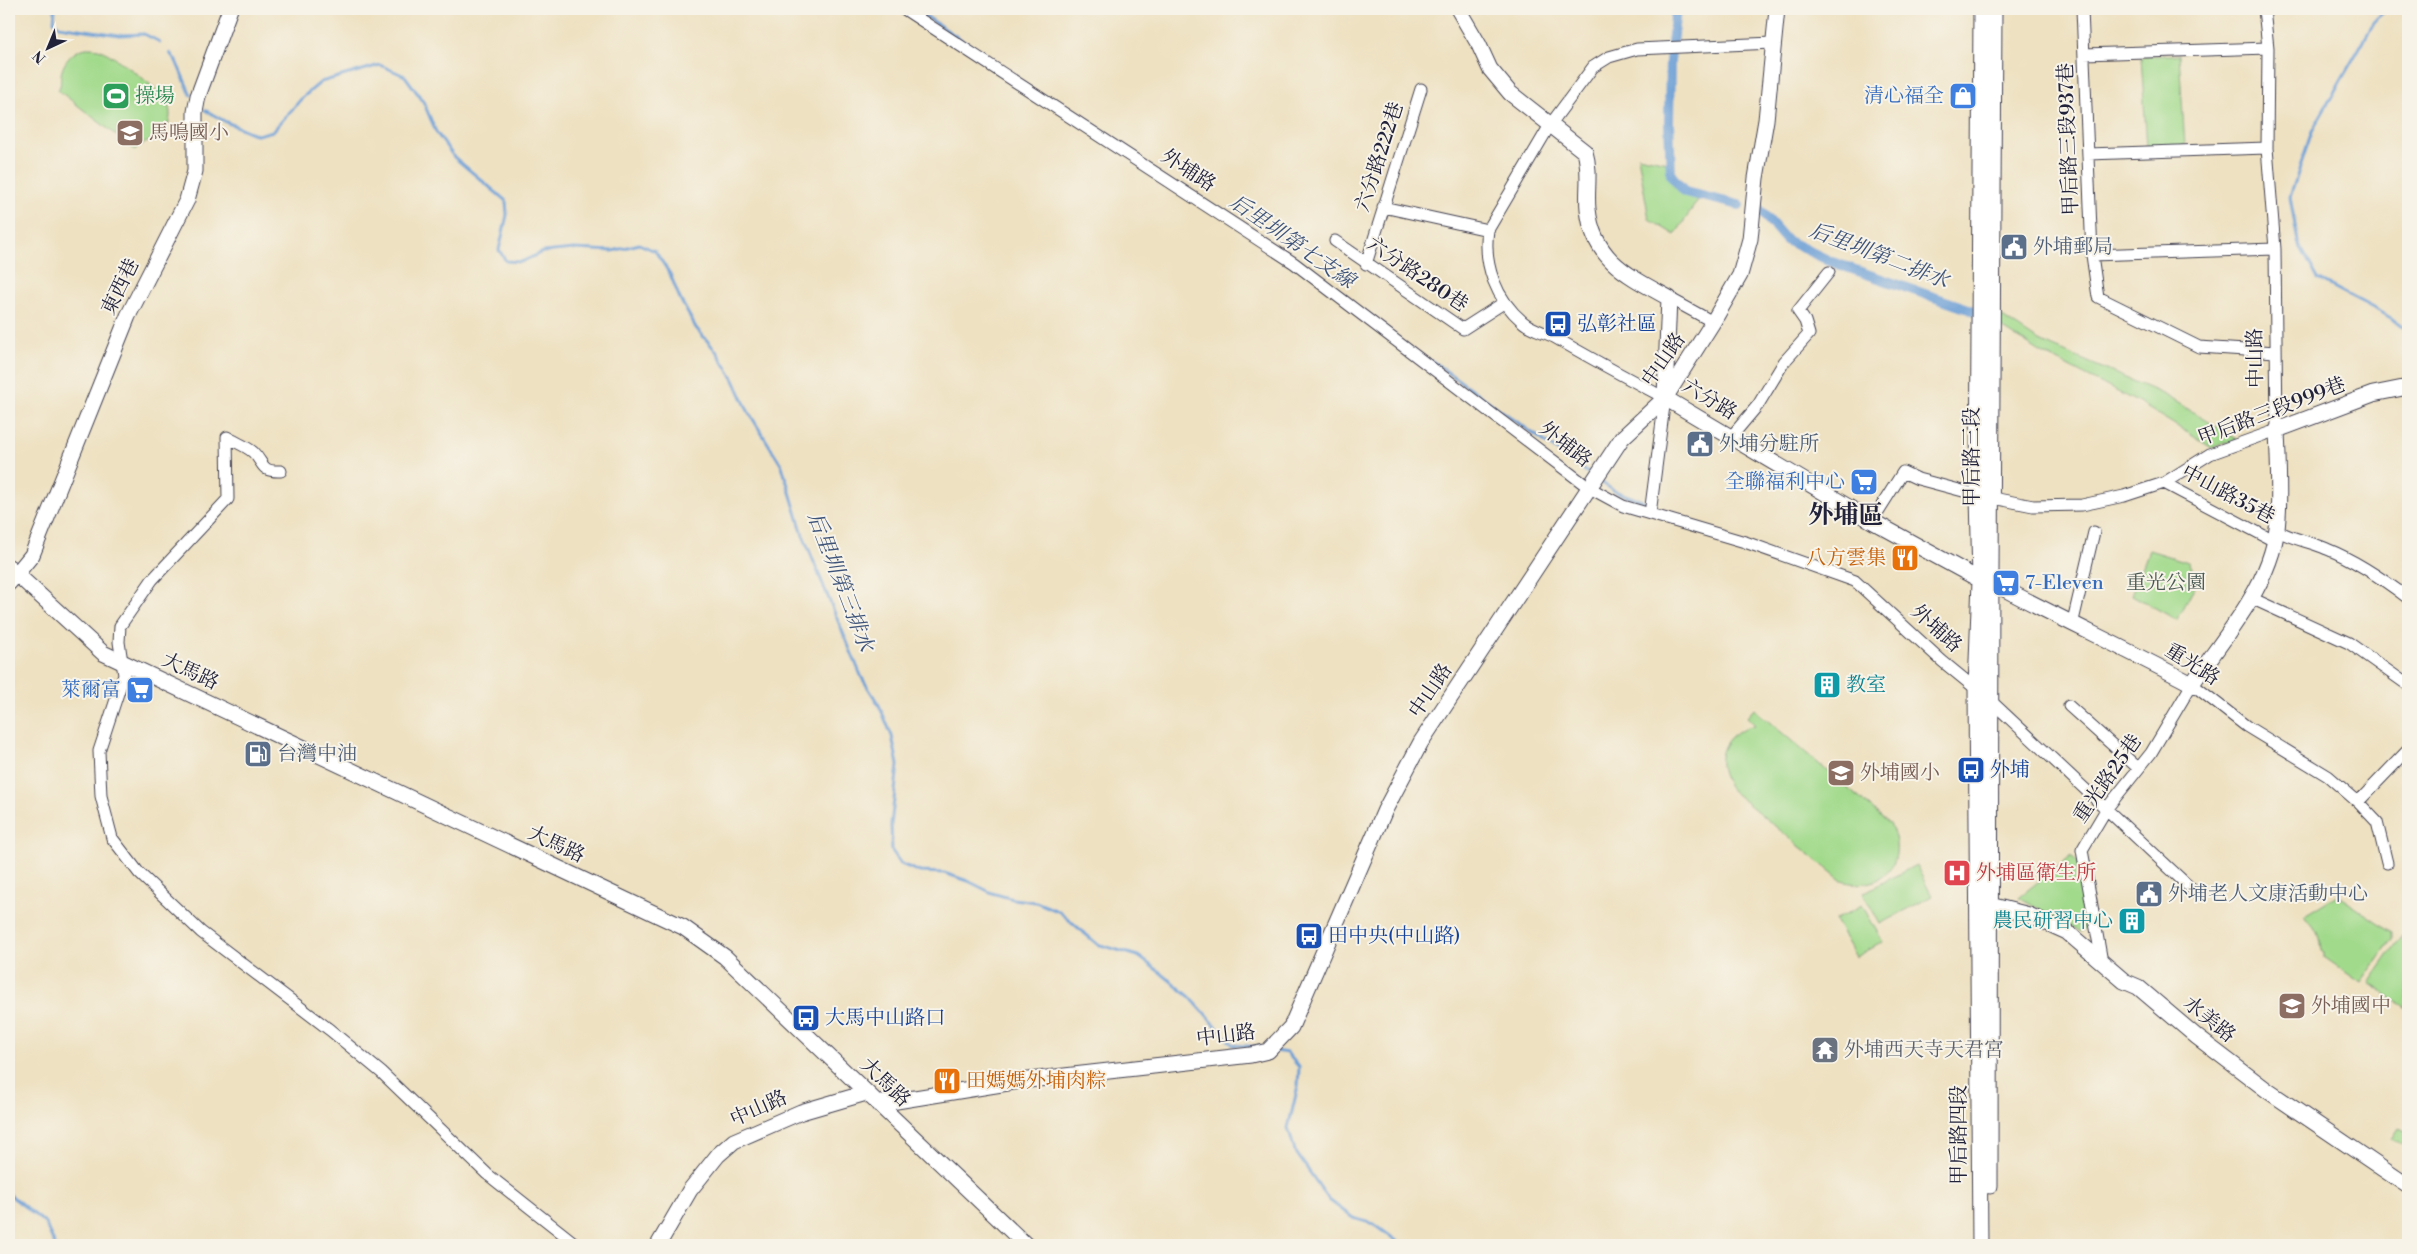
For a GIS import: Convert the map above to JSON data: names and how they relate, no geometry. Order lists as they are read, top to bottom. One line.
{"streets":{"street":["甲后路三段937巷","六分路222巷","外埔路","六分路280巷","東西巷","中山路","六分路","甲后路三段999巷","甲后路三段","中山路35巷","重光路","大馬路","重光路25巷","水美路","甲后路四段"]},"crossings":[["甲后路三段937巷","中山路"],["六分路222巷","六分路280巷"],["外埔路","中山路"],["外埔路","甲后路三段"],["外埔路","重光路25巷"],["六分路280巷","中山路"],["六分路280巷","六分路"],["東西巷","大馬路"],["中山路","六分路"],["中山路","甲后路三段999巷"],["中山路","中山路35巷"],["中山路","重光路"],["中山路","大馬路"],["中山路","重光路25巷"],["六分路","甲后路三段999巷"],["六分路","甲后路三段"],["六分路","重光路"],["甲后路三段999巷","甲后路三段"],["甲后路三段999巷","中山路35巷"],["甲后路三段","重光路"],["甲后路三段","水美路"],["甲后路三段","甲后路四段"],["重光路","重光路25巷"],["重光路25巷","水美路"],["水美路","甲后路四段"]],"districts":["外埔區"],"water":["后里圳第七支線","后里圳第二排水","后里圳第三排水"],"parks":["重光公園"],"places":{"sports":["操場"],"shop":["清心福全"],"school or university":["馬鳴國小","外埔國小","外埔國中"],"public building":["外埔郵局","外埔分駐所","外埔老人文康活動中心"],"bus stop":["弘彰社區","外埔","田中央(中山路)","大馬中山路口"],"supermarket":["全聯福利中心","7-Eleven","萊爾富"],"restaurant":["八方雲集","田媽媽外埔肉粽"],"building":["教室","農民研習中心"],"fuel station":["台灣中油"],"hospital":["外埔區衛生所"],"temple":["外埔西天寺天君宮"]},"north":"bottom left"}
